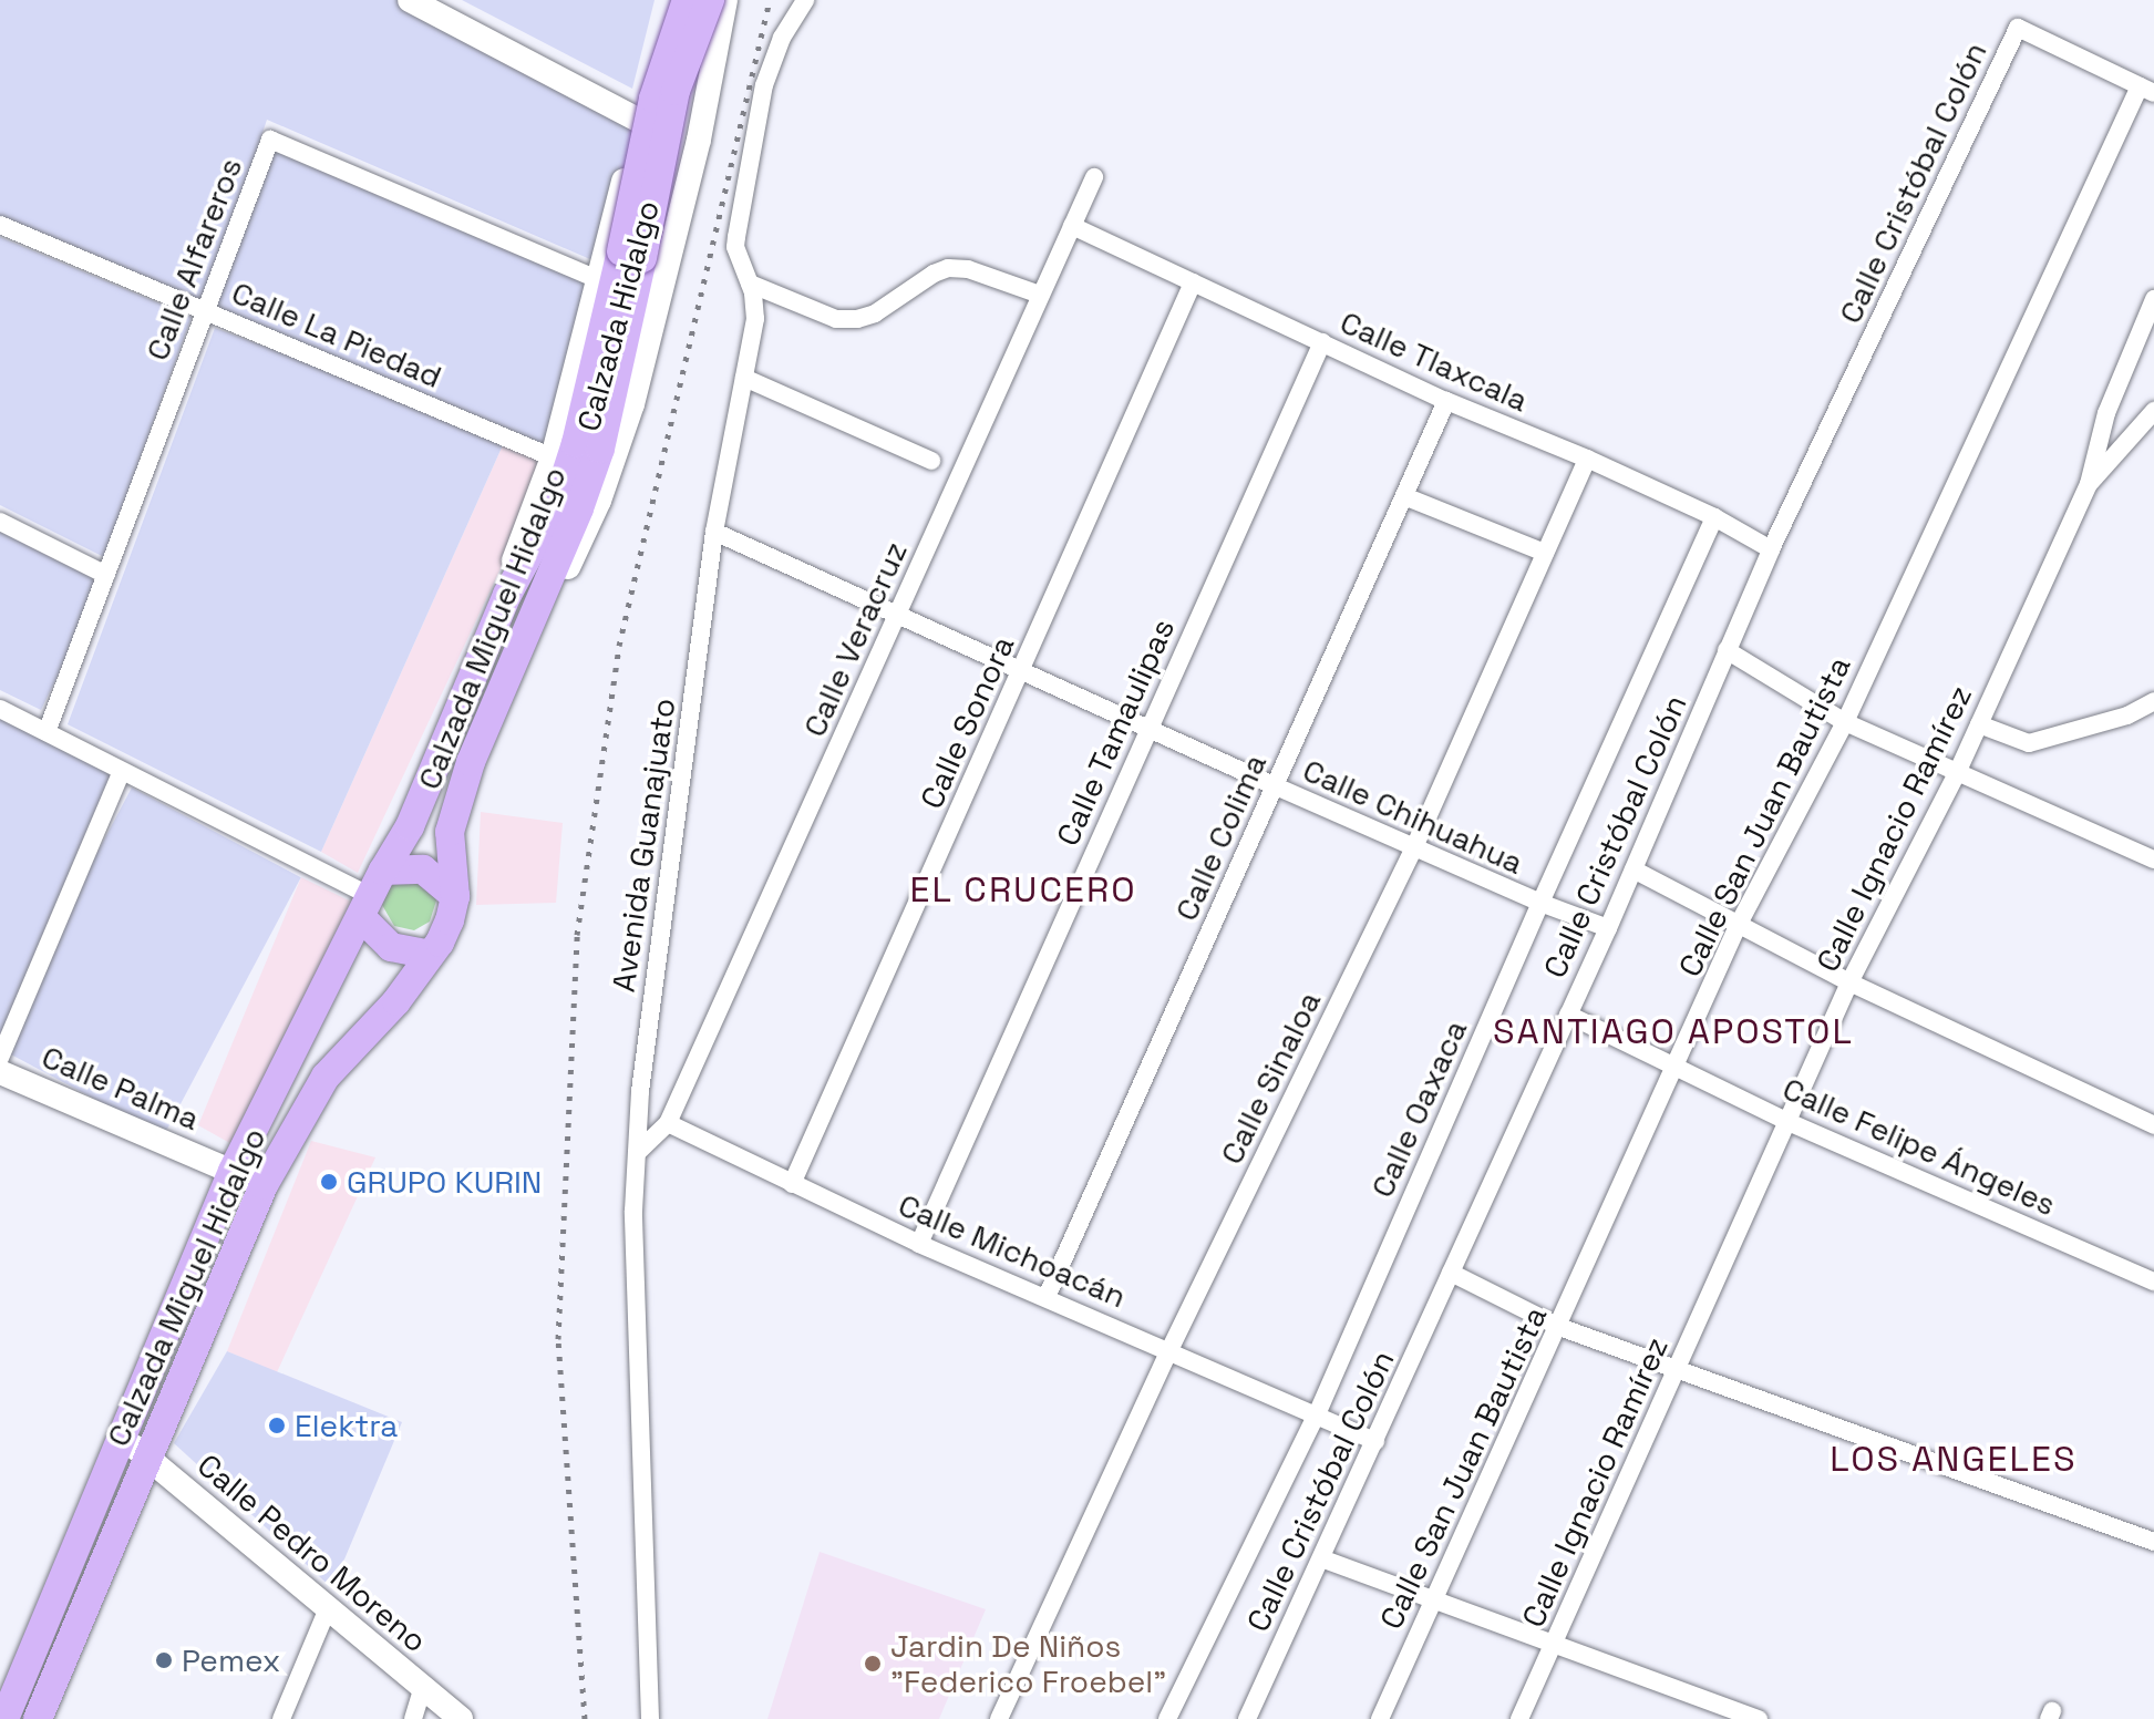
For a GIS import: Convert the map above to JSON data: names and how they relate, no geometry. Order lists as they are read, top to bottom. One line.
{"streets":{"main road":["Calzada Miguel Hidalgo"],"street":["Calle Cristóbal Colón","Calle Alfareros","Calzada Hidalgo","Calle La Piedad","Calle Tlaxcala","Calle Veracruz","Calle Sonora","Calle Tamaulipas","Calle Chihuahua","Calle San Juan Bautista","Calle Ignacio Ramírez","Calle Colima","Avenida Guanajuato","Calle Sinaloa","Calle Palma","Calle Oaxaca","Calle Felipe Ángeles","Calle Michoacán","Calle Pedro Moreno"]},"crossings":[["Calle Cristóbal Colón","Calle Tlaxcala"],["Calle Cristóbal Colón","Calle Chihuahua"],["Calle Cristóbal Colón","Calle San Juan Bautista"],["Calle Cristóbal Colón","Calle Felipe Ángeles"],["Calle Cristóbal Colón","Calle Michoacán"],["Calle Alfareros","Calle La Piedad"],["Calle Alfareros","Calzada Miguel Hidalgo"],["Calzada Hidalgo","Calzada Miguel Hidalgo"],["Calle La Piedad","Calzada Miguel Hidalgo"],["Calle Tlaxcala","Calle Veracruz"],["Calle Tlaxcala","Calle Sonora"],["Calle Tlaxcala","Calle Tamaulipas"],["Calle Tlaxcala","Calle Colima"],["Calle Tlaxcala","Calle Sinaloa"],["Calle Tlaxcala","Calle Oaxaca"],["Calzada Miguel Hidalgo","Calle Palma"],["Calzada Miguel Hidalgo","Calle Pedro Moreno"],["Calle Veracruz","Calle Chihuahua"],["Calle Veracruz","Calle Michoacán"],["Calle Sonora","Calle Chihuahua"],["Calle Sonora","Calle Michoacán"],["Calle Tamaulipas","Calle Chihuahua"],["Calle Tamaulipas","Calle Michoacán"],["Calle Chihuahua","Calle Colima"],["Calle Chihuahua","Avenida Guanajuato"],["Calle Chihuahua","Calle Sinaloa"],["Calle Chihuahua","Calle Oaxaca"],["Calle San Juan Bautista","Calle Felipe Ángeles"],["Calle Ignacio Ramírez","Calle Felipe Ángeles"],["Calle Colima","Calle Michoacán"],["Calle Sinaloa","Calle Michoacán"],["Calle Oaxaca","Calle Michoacán"]],"districts":["EL CRUCERO","SANTIAGO APOSTOL","LOS ANGELES"],"places":["GRUPO KURIN","Elektra","Pemex","Jardin De Niños \"Federico Froebel\""]}
